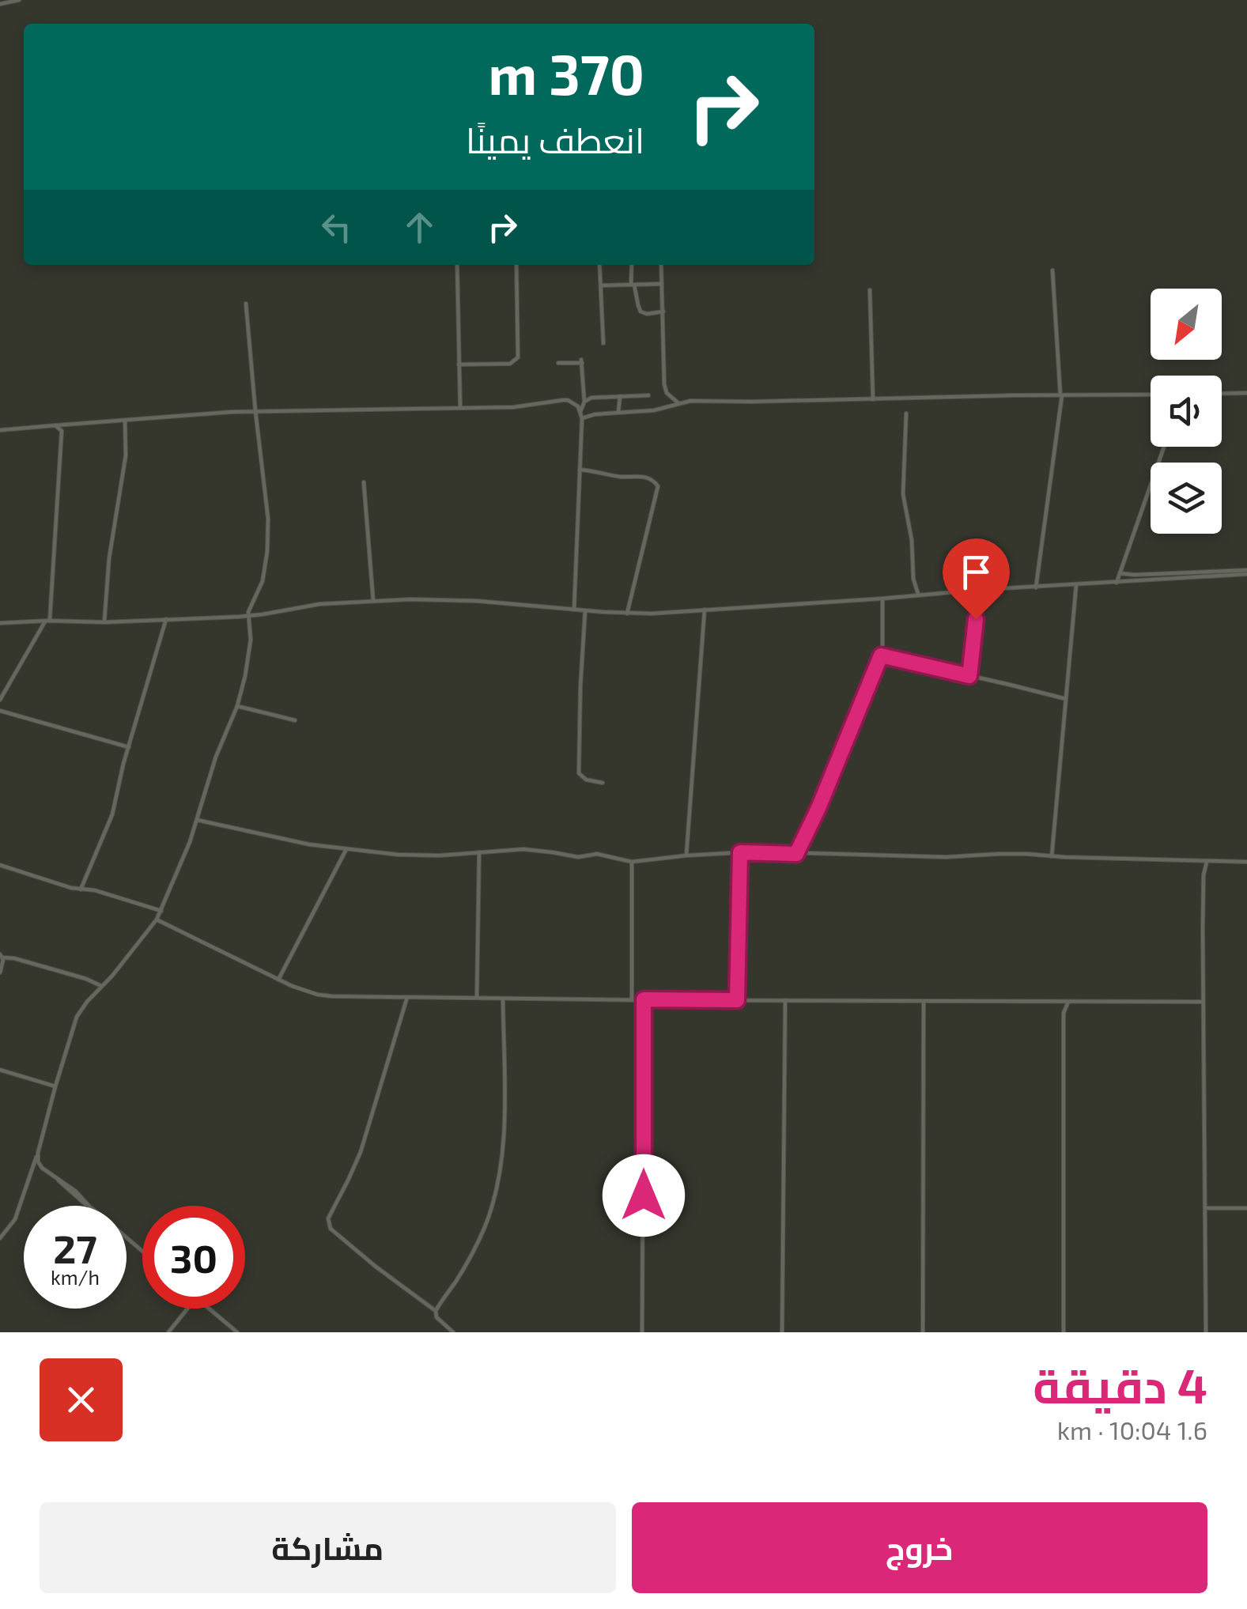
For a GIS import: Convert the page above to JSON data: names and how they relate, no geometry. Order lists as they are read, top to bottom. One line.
{"north":"bottom left","page":{"turn":["370 m","انعطف يمينًا"],"speed":"27 km/h","limit":"30","heading":["4 دقيقة","1.6 km · 10:04"],"buttons":["خروج","مشاركة"]}}
